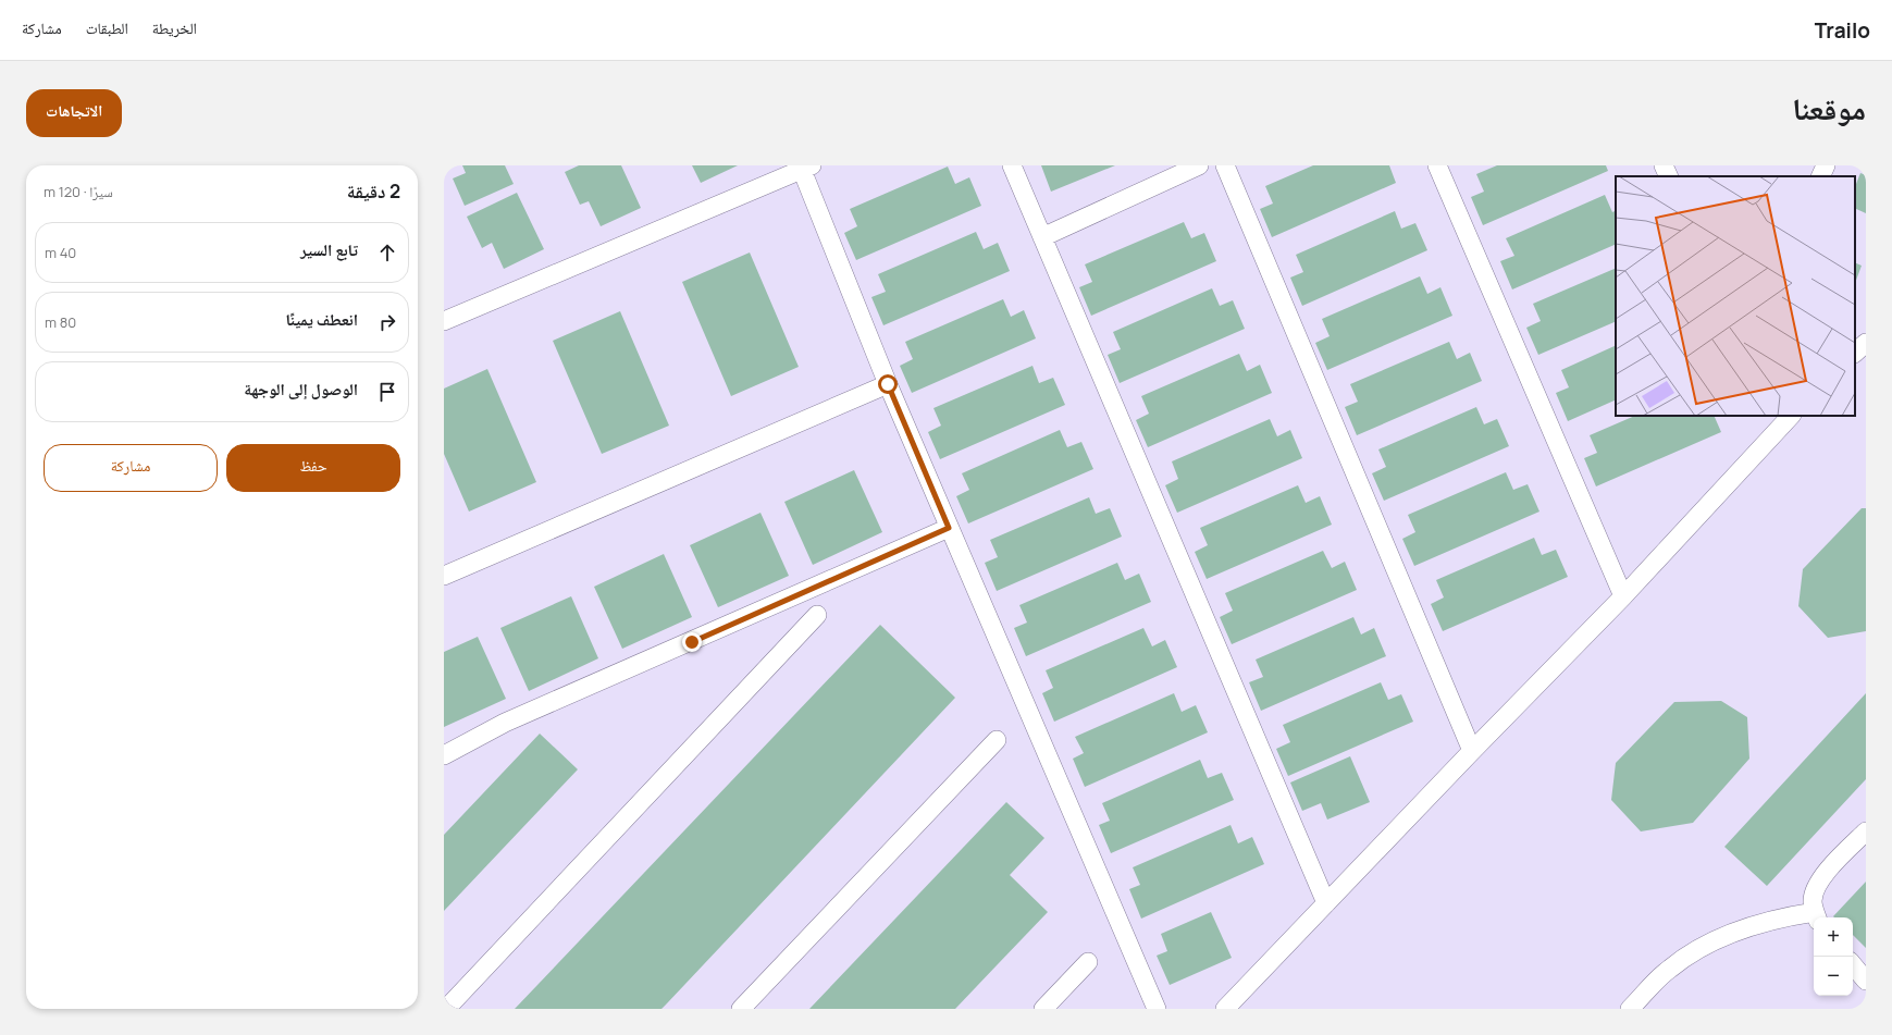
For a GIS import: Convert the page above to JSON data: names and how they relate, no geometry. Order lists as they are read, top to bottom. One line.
{"page":{"header":"Trailo","nav":["الخريطة","الطبقات","مشاركة"],"title":"موقعنا","buttons":["الاتجاهات",["حفظ","مشاركة"]],"heading":["2 دقيقة","سيرًا · 120 m"],"list":[["تابع السير","40 m"],["انعطف يمينًا","80 m"],"الوصول إلى الوجهة"],"map_buttons":["+","−"]}}
